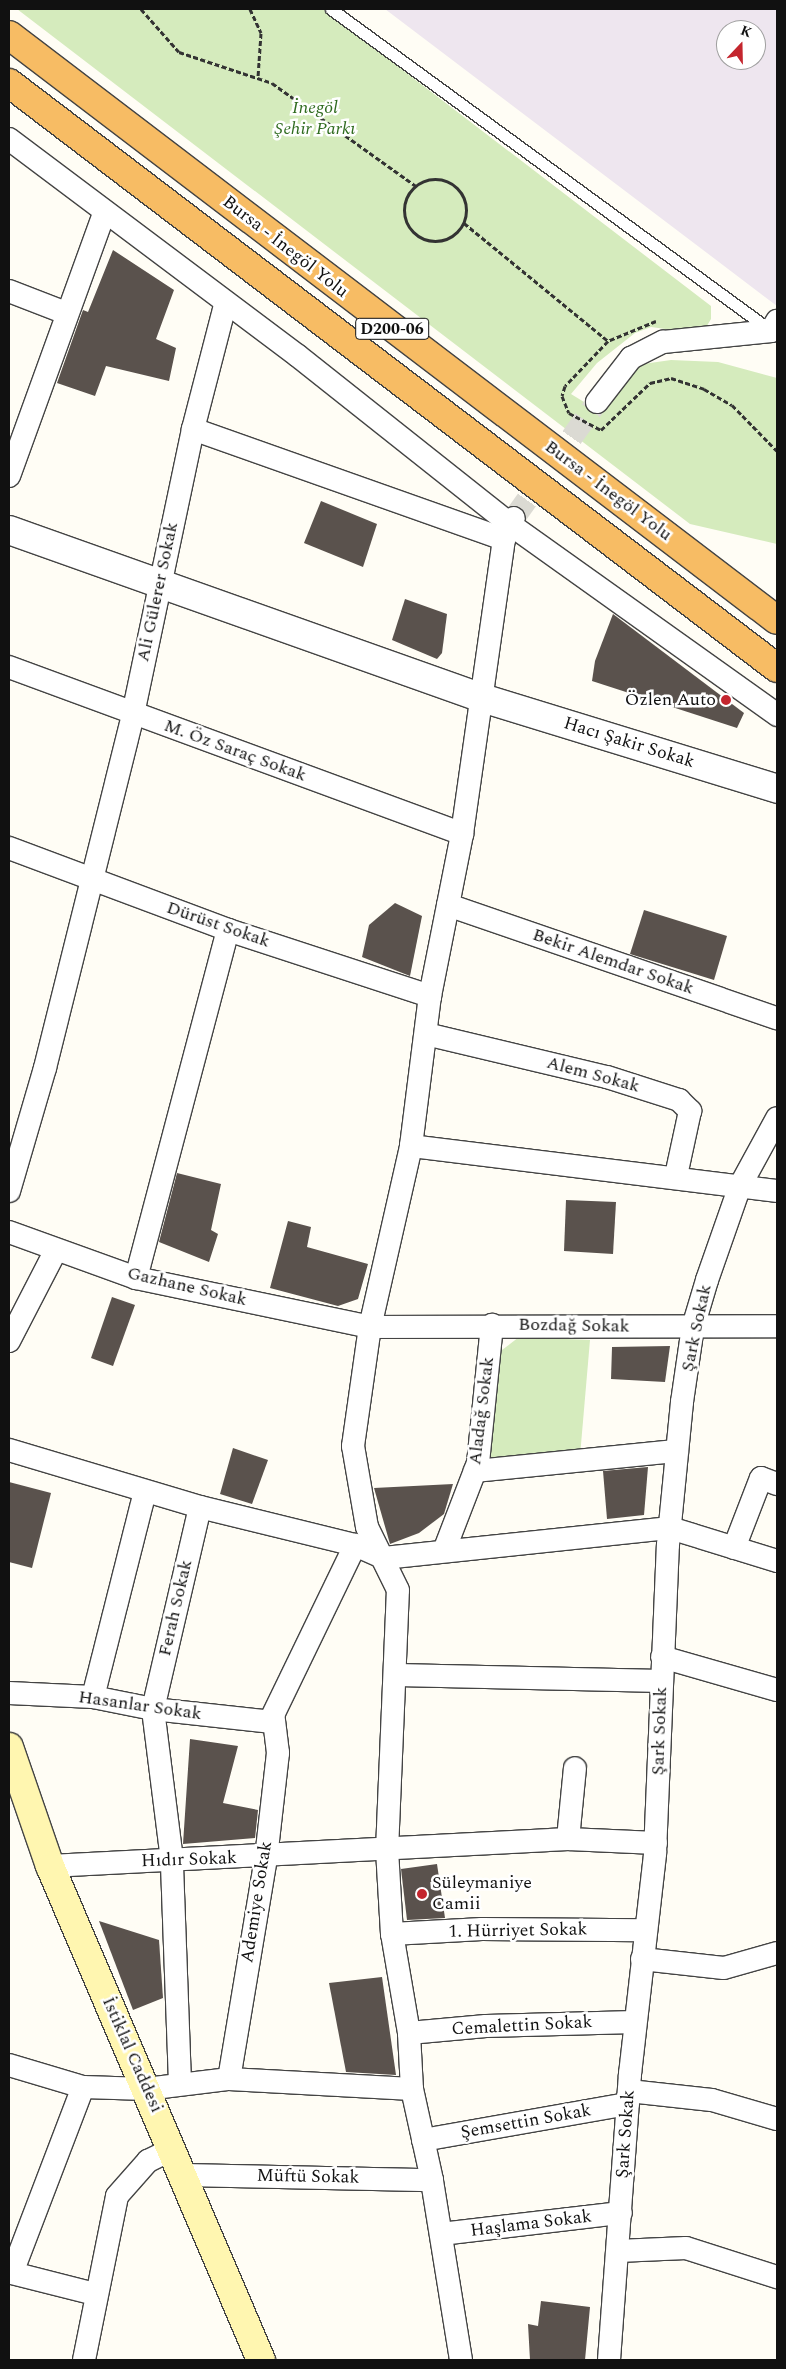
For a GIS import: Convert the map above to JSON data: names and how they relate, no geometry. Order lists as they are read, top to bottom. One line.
{"streets":{"highway":["Bursa - İnegöl Yolu","D200-06"],"main road":["İstiklal Caddesi"],"street":["Ali Gülerer Sokak","Hacı Şakir Sokak","M. Öz Saraç Sokak","Dürüst Sokak","Bekir Alemdar Sokak","Alem Sokak","Gazhane Sokak","Bozdağ Sokak","Şark Sokak","Aladağ Sokak","Ferah Sokak","Hasanlar Sokak","Hıdır Sokak","Ademiye Sokak","1. Hürriyet Sokak","Cemalettin Sokak","Şemsettin Sokak","Müftü Sokak","Haşlama Sokak"]},"crossings":[["Ali Gülerer Sokak","Hacı Şakir Sokak"],["Ali Gülerer Sokak","M. Öz Saraç Sokak"],["Ali Gülerer Sokak","Dürüst Sokak"],["Gazhane Sokak","Bozdağ Sokak"],["Bozdağ Sokak","Şark Sokak"],["Bozdağ Sokak","Aladağ Sokak"],["Şark Sokak","Hıdır Sokak"],["Şark Sokak","1. Hürriyet Sokak"],["Şark Sokak","Cemalettin Sokak"],["Şark Sokak","Şemsettin Sokak"],["Şark Sokak","Haşlama Sokak"],["Ferah Sokak","Hasanlar Sokak"],["Hasanlar Sokak","Ademiye Sokak"],["Hıdır Sokak","Ademiye Sokak"],["Hıdır Sokak","İstiklal Caddesi"],["İstiklal Caddesi","Müftü Sokak"]],"parks":["İnegöl Şehir Parkı"],"places":["Özlen Auto","Süleymaniye Camii"],"north":"top"}
